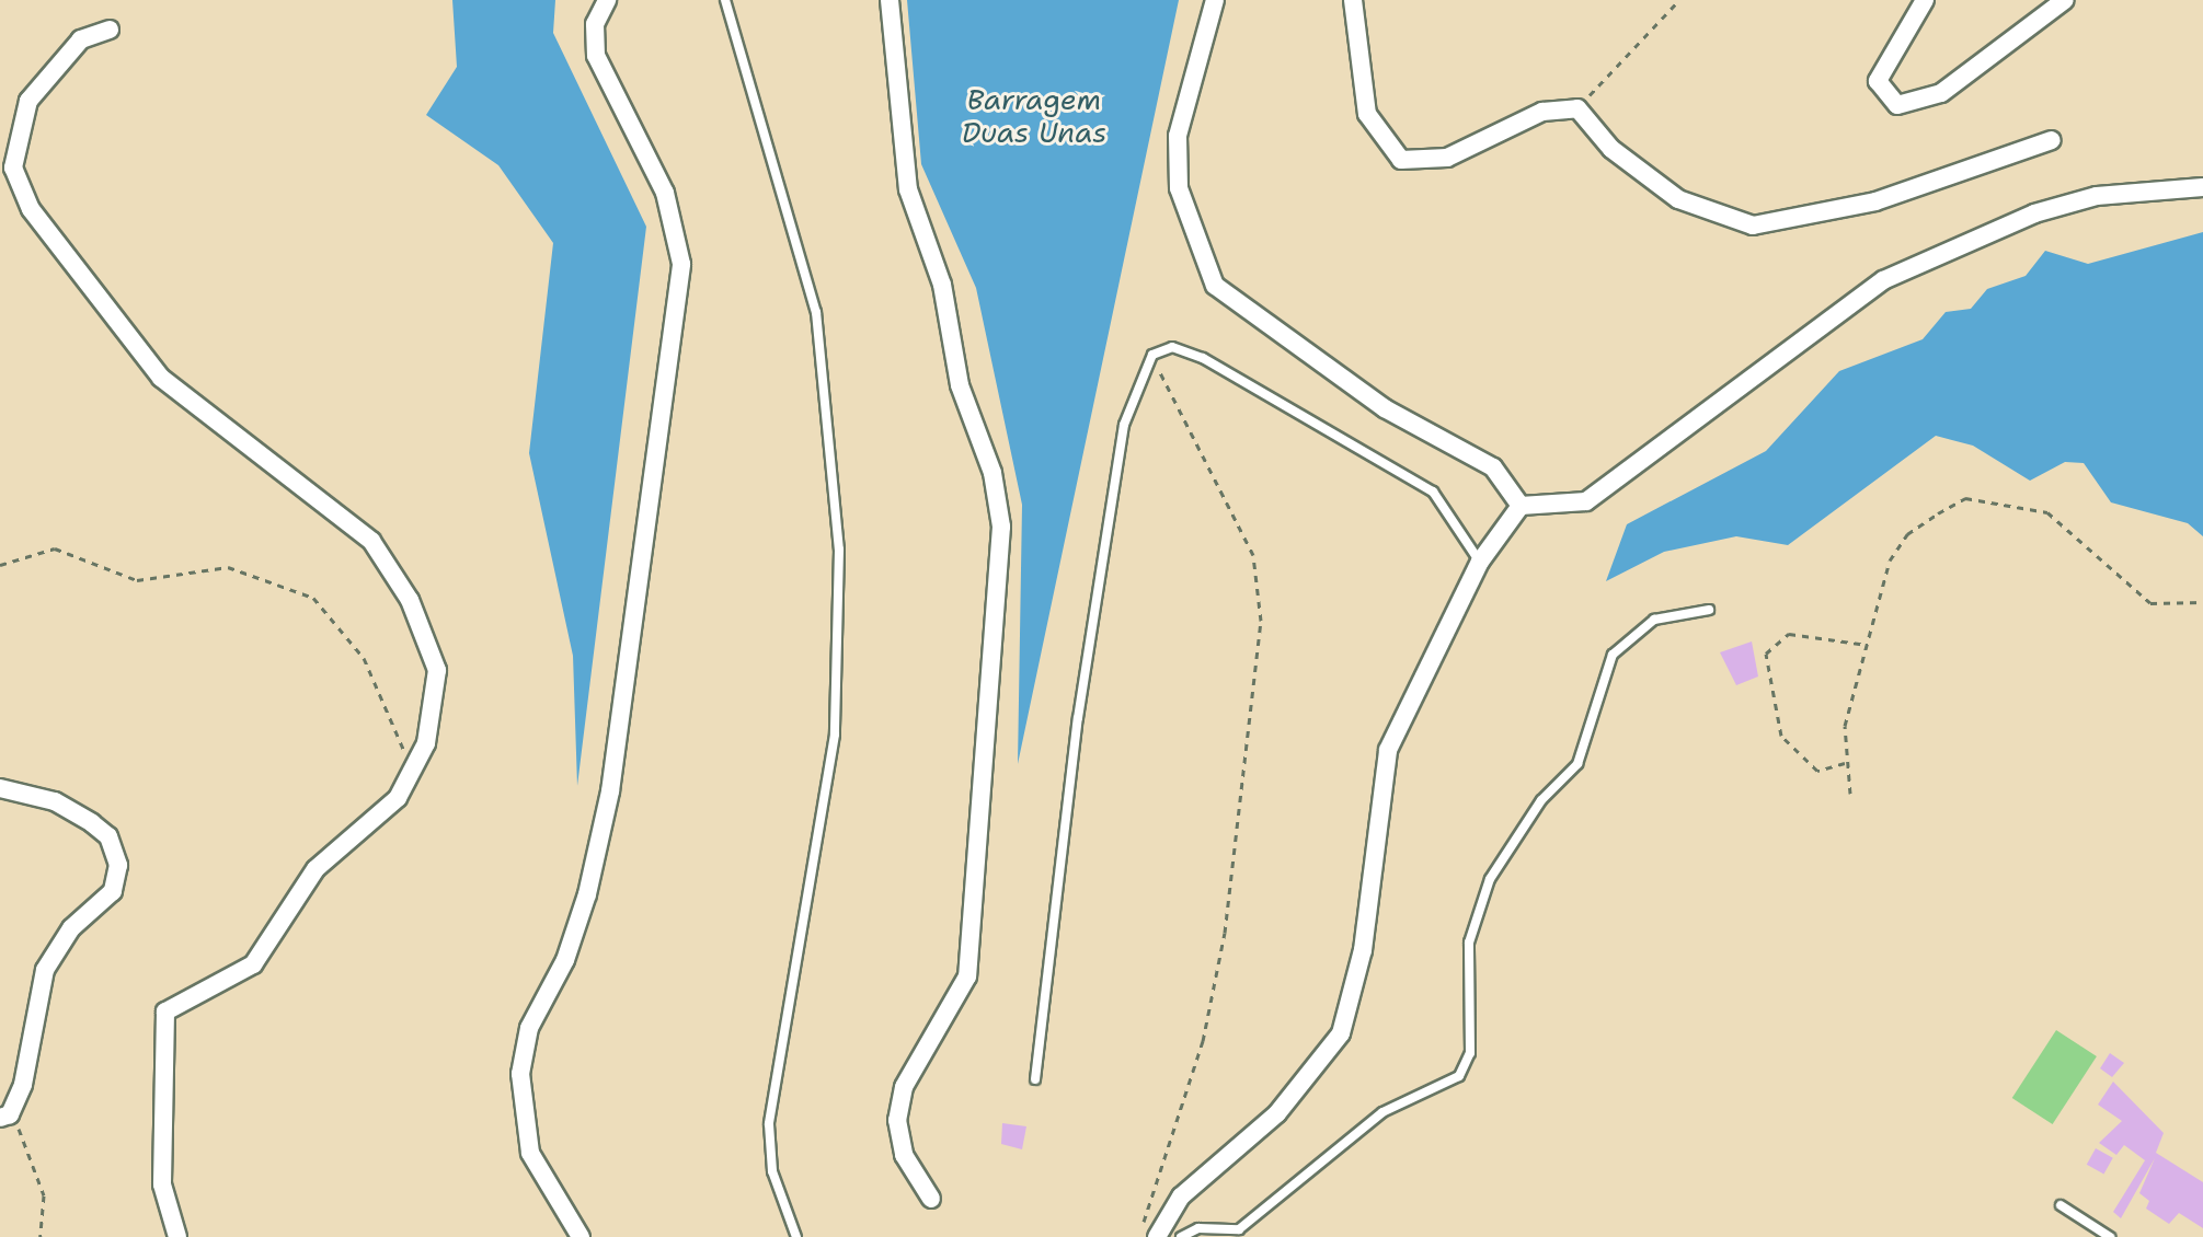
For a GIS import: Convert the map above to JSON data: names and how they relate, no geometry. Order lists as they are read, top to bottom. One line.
{"water":["Barragem Duas Unas"]}
